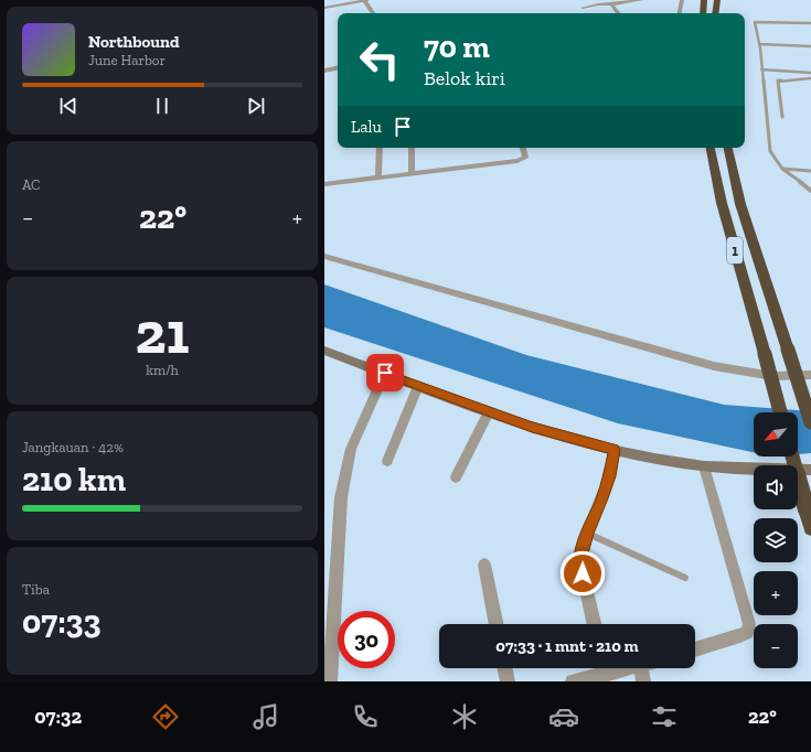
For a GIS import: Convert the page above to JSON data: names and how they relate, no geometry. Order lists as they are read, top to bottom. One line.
{"streets":{"highway":["1"]},"north":"bottom left","page":{"turn":["70 m","Belok kiri"],"song":["Northbound","June Harbor"],"then":"Lalu","tile":["AC",["21","km/h"],["Jangkauan · 42%","210 km"],["Tiba","07:33"]],"heat":["−","22°","+"],"map_buttons":["+","−"],"limit":"30","trip":"07:33 · 1 mnt · 210 m","tabs":["07:32","22°"]}}
